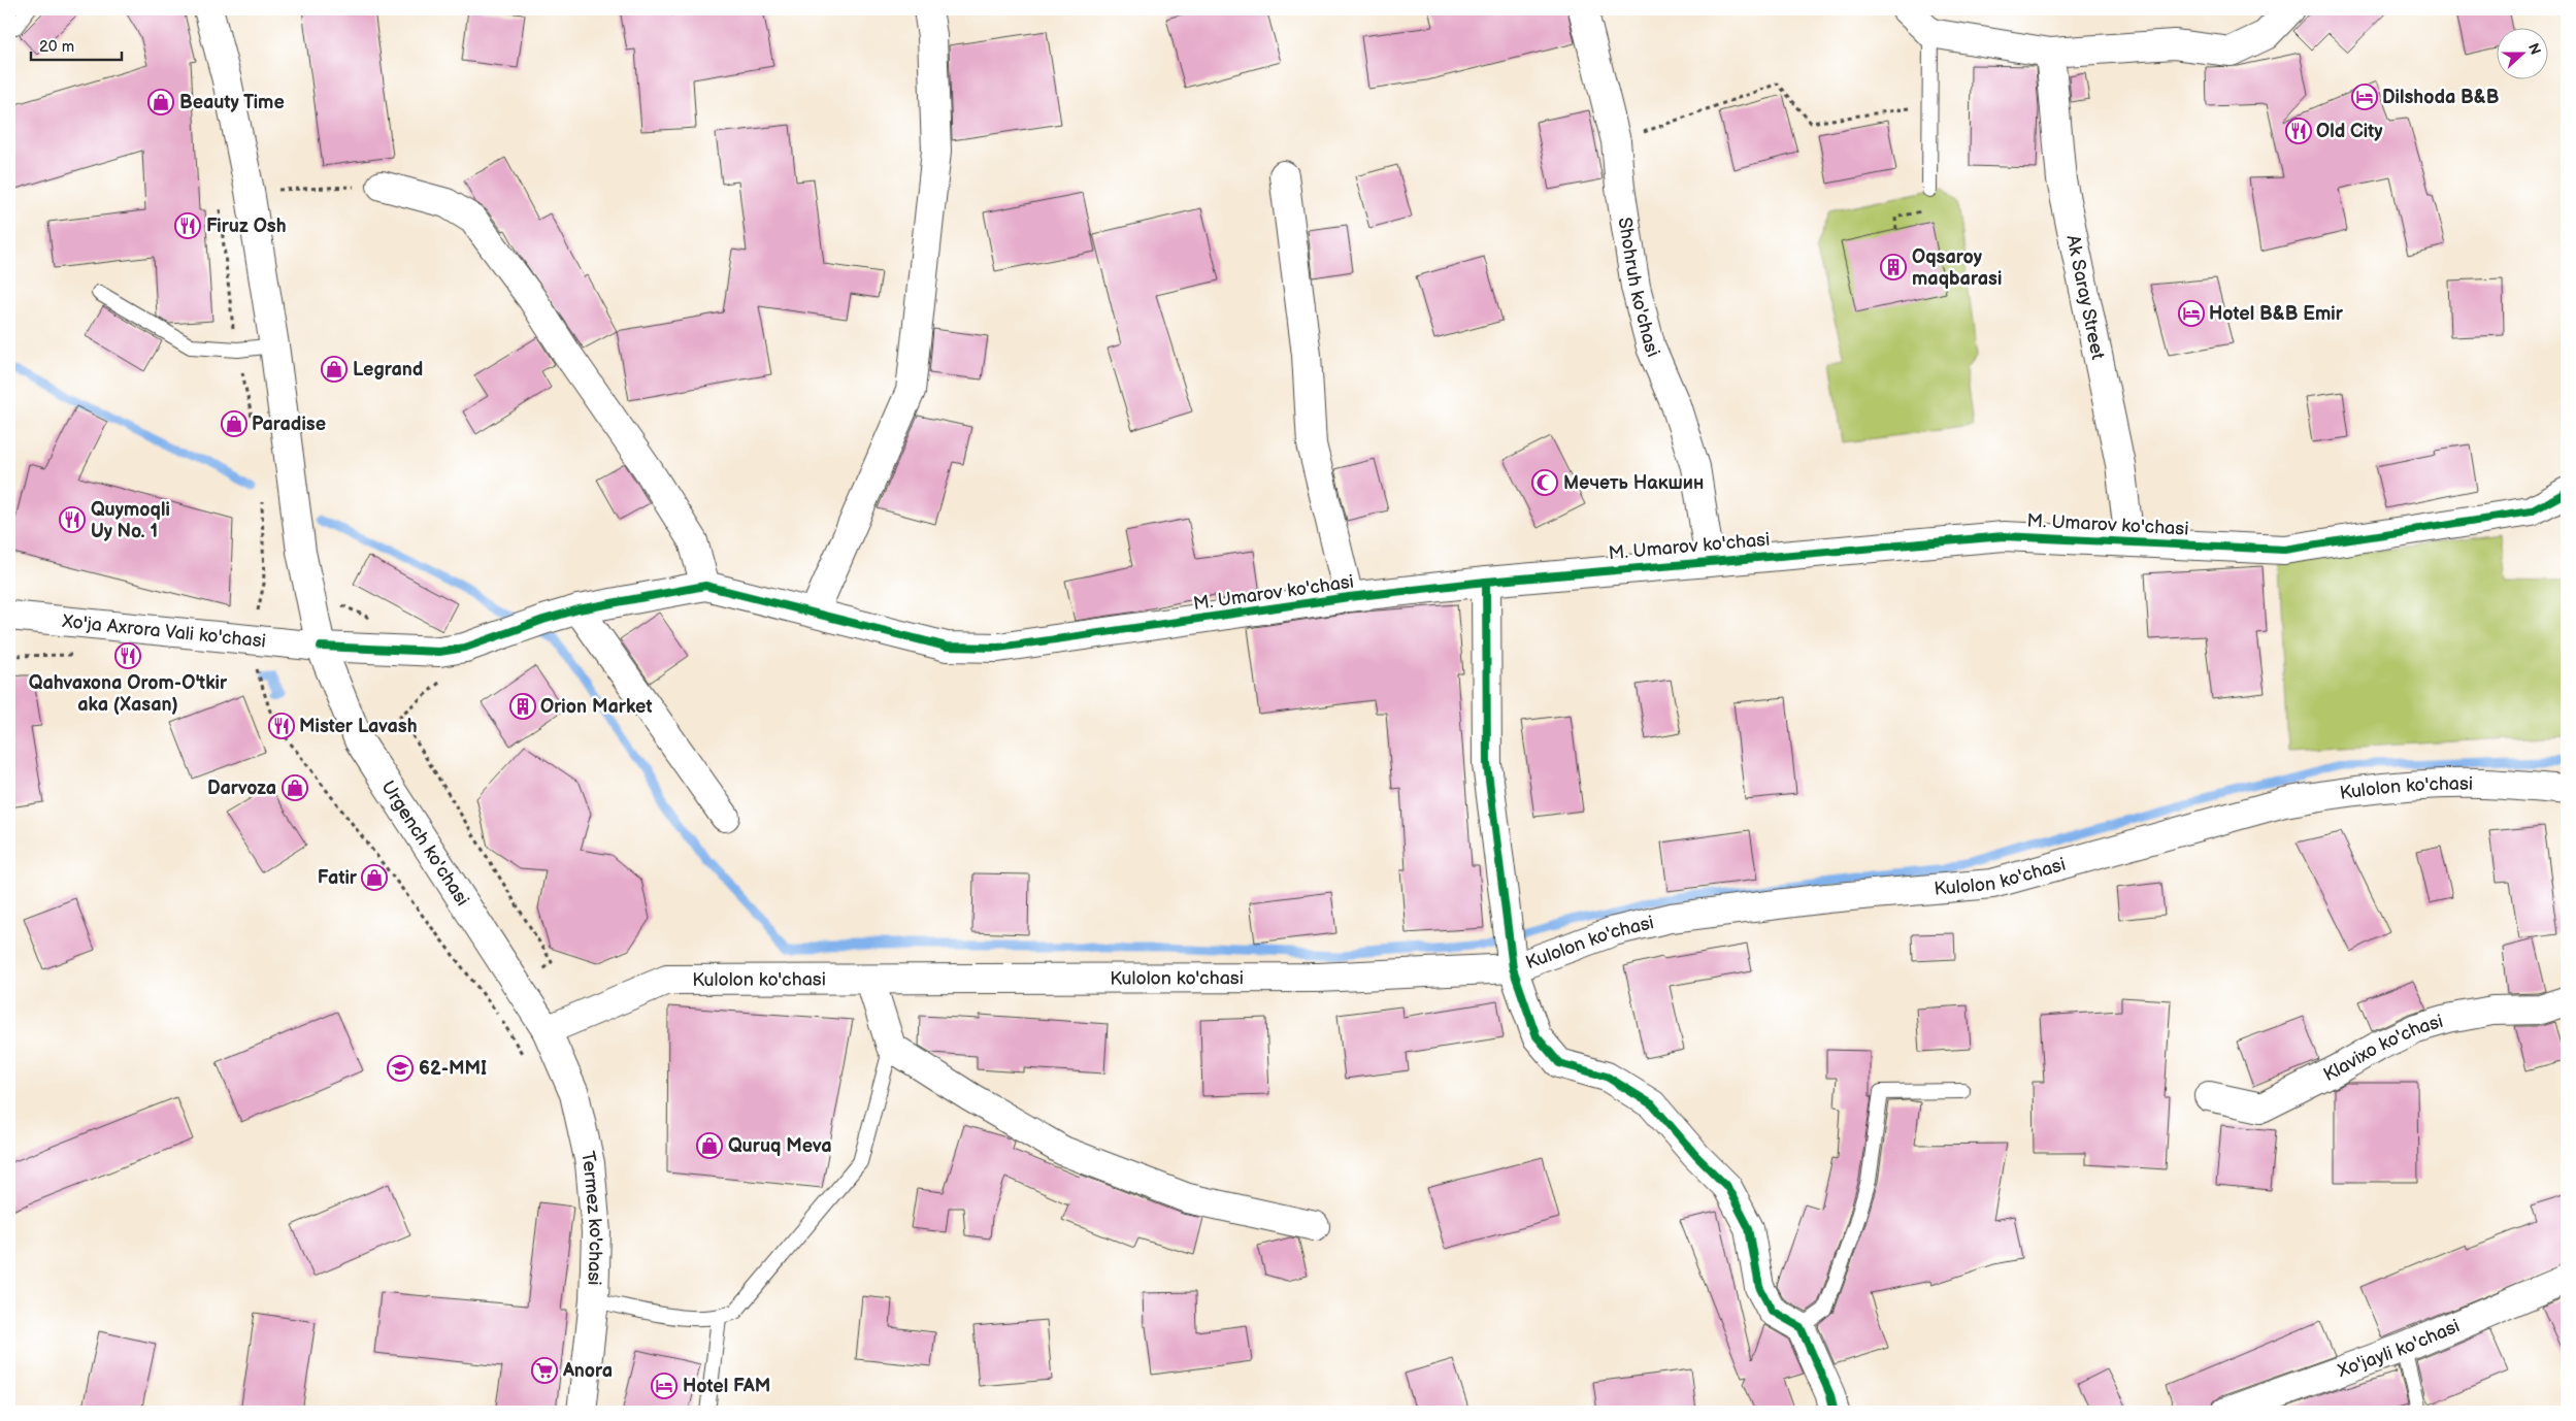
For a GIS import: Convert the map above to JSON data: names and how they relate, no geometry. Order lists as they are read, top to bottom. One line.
{"streets":{"street":["Shohruh ko'chasi","Ak Saray Street","M. Umarov ko'chasi","Xo'ja Axrora Vali ko'chasi","Kulolon ko'chasi","Urgench ko'chasi","Klavixo ko'chasi","Termez ko'chasi","Xo'jayli ko'chasi"]},"crossings":[["Shohruh ko'chasi","M. Umarov ko'chasi"],["Ak Saray Street","M. Umarov ko'chasi"],["M. Umarov ko'chasi","Xo'ja Axrora Vali ko'chasi"],["Xo'ja Axrora Vali ko'chasi","Urgench ko'chasi"],["Kulolon ko'chasi","Urgench ko'chasi"],["Kulolon ko'chasi","Termez ko'chasi"],["Urgench ko'chasi","Termez ko'chasi"]],"places":{"hotel":["Dilshoda B&B","Hotel B&B Emir","Hotel FAM"],"shop":["Beauty Time","Legrand","Paradise","Darvoza","Fatir","Quruq Meva"],"restaurant":["Old City","Firuz Osh","Quymoqli Uy No. 1","Qahvaxona Orom-O'tkir aka (Xasan)","Mister Lavash"],"building":["Oqsaroy maqbarasi","Orion Market"],"mosque":["Мечеть Накшин"],"school or university":["62-MMI"],"supermarket":["Anora"]},"scale_bar":"20 m","north":"right"}
